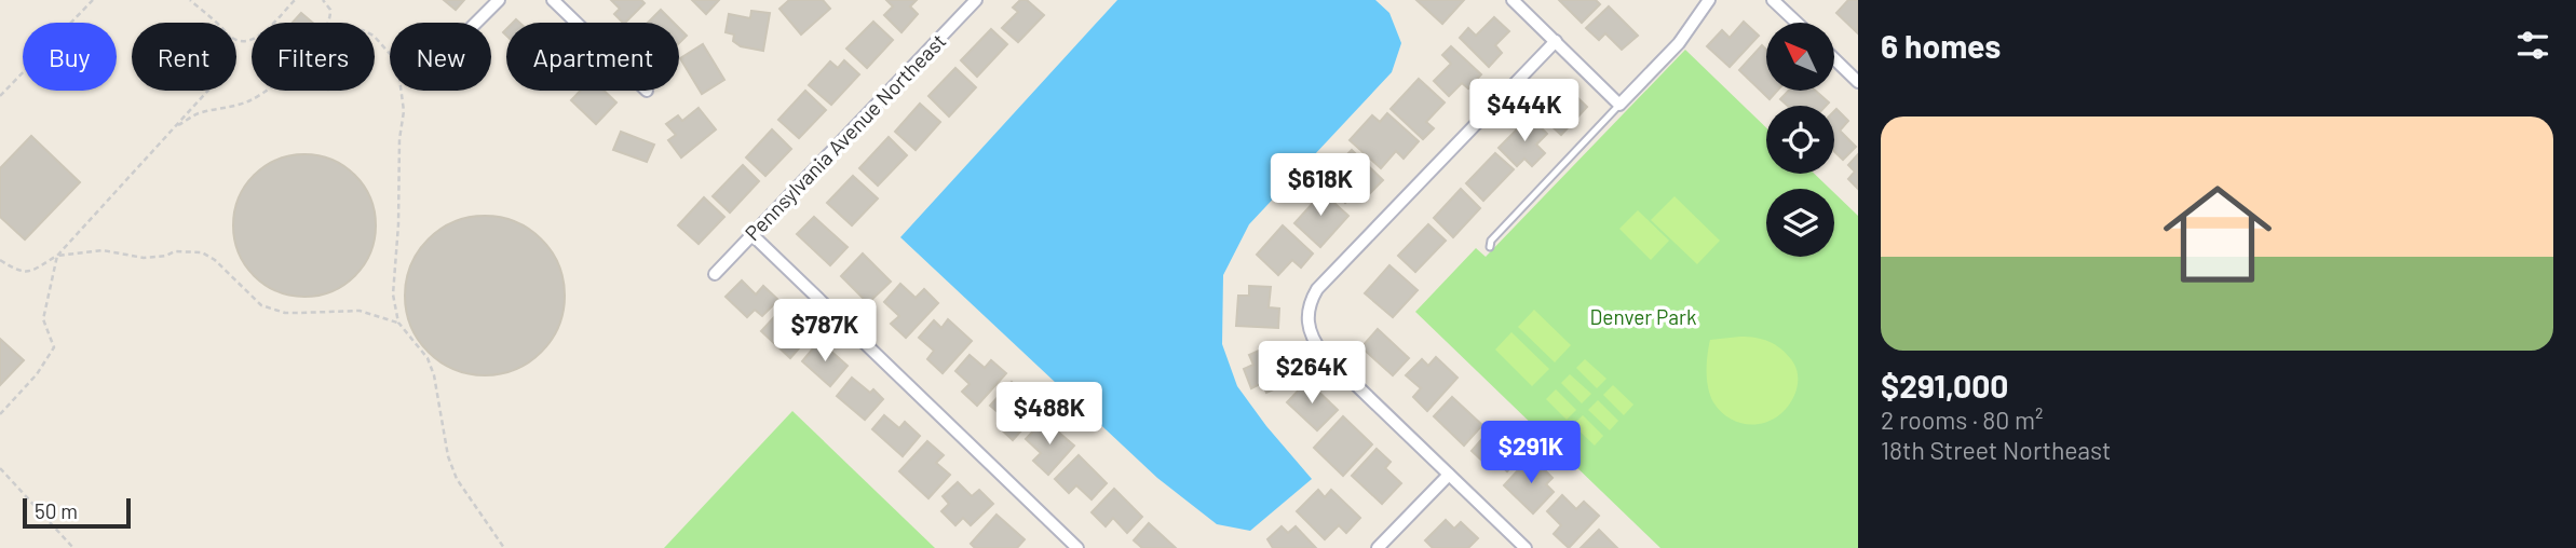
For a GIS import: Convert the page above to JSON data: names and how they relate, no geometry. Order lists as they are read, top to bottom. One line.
{"streets":{"street":["Pennsylvania Avenue Northeast"]},"parks":["Denver Park"],"scale_bar":"50 m","north":"top left","page":{"heading":"6 homes","chip":["Buy","Rent","Filters","New","Apartment"],"price":["$444K","$618K","$787K","$264K","$488K","$291K"],"list":[{"name":"$291,000","note":"2 rooms · 80 m² · 18th Street Northeast"}],"scale":"50 m"}}
